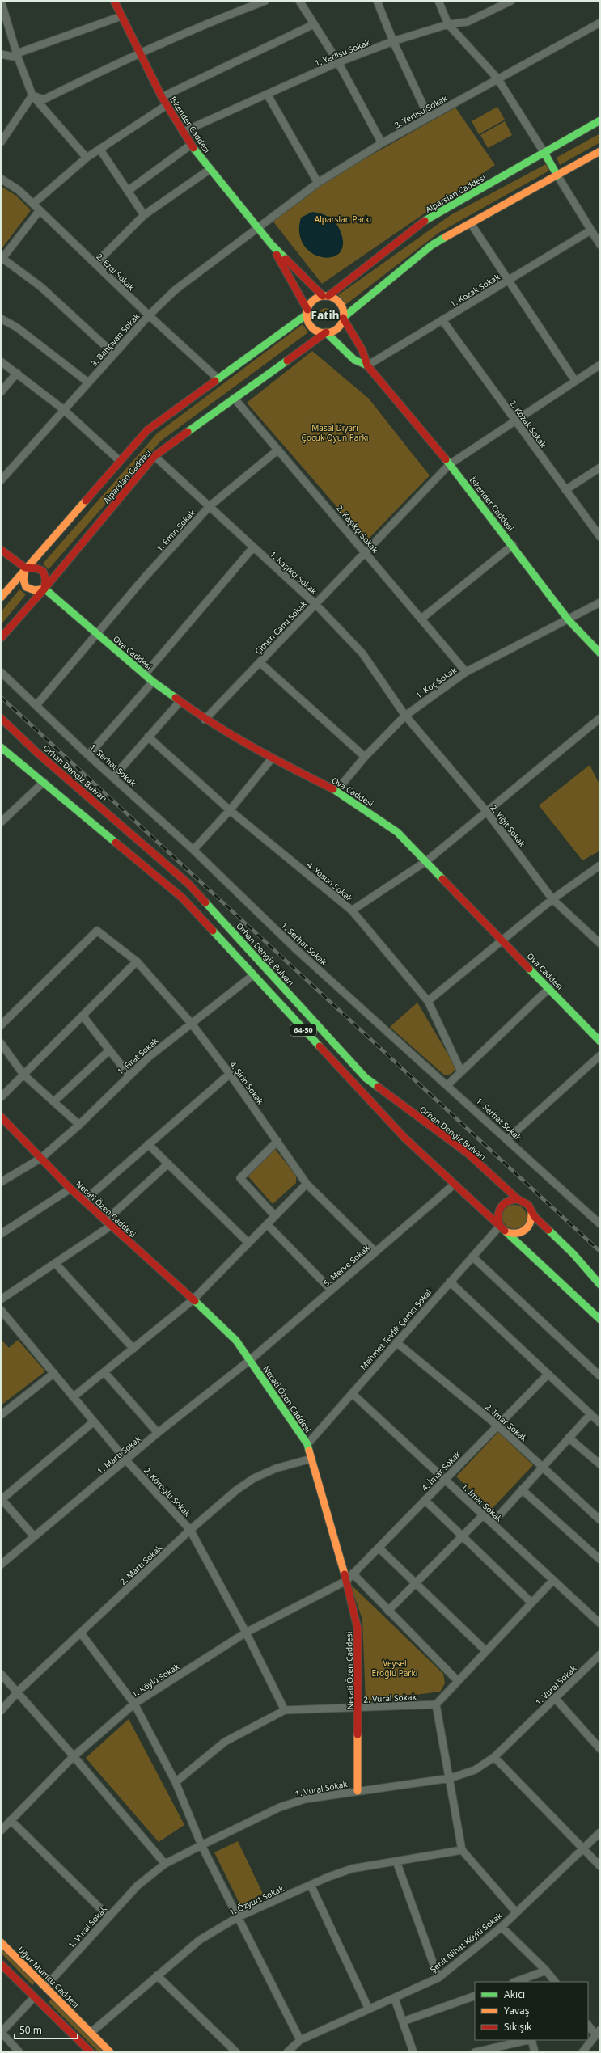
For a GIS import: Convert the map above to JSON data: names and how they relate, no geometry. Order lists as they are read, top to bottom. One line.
{"streets":{"main road":["İskender Caddesi","Alparslan Caddesi","Ova Caddesi","Orhan Dengiz Bulvarı","64-50","Necati Özen Caddesi","Uğur Mumcu Caddesi"],"street":["1. Yerlisu Sokak","3. Yerlisu Sokak","2. Ezgi Sokak","1. Kozak Sokak","3. Bahçıvan Sokak","2. Kozak Sokak","2. Kaşıkçı Sokak","1. Emin Sokak","1. Kaşıkçı Sokak","Çimen Cami Sokak","1. Koç Sokak","1. Serhat Sokak","2. Yiğit Sokak","4. Yosun Sokak","1. Fırat Sokak","4. Şirin Sokak","5. Merve Sokak","Mehmet Tevfik Çamcı Sokak","2. İmar Sokak","1. Martı Sokak","4. İmar Sokak","2. Köroğlu Sokak","1. İmar Sokak","2. Martı Sokak","1. Köylü Sokak","1. Vural Sokak","2. Vural Sokak","1. Özyurt Sokak","Şehit Nihat Köylü Sokak"]},"crossings":[["1. Yerlisu Sokak","İskender Caddesi"],["3. Yerlisu Sokak","İskender Caddesi"],["3. Yerlisu Sokak","3. Bahçıvan Sokak"],["İskender Caddesi","1. Kozak Sokak"],["İskender Caddesi","3. Bahçıvan Sokak"],["İskender Caddesi","Çimen Cami Sokak"],["İskender Caddesi","1. Koç Sokak"],["Alparslan Caddesi","2. Ezgi Sokak"],["Alparslan Caddesi","2. Kaşıkçı Sokak"],["Alparslan Caddesi","1. Kaşıkçı Sokak"],["Alparslan Caddesi","Ova Caddesi"],["2. Ezgi Sokak","3. Bahçıvan Sokak"],["1. Kozak Sokak","2. Kozak Sokak"],["2. Kozak Sokak","Çimen Cami Sokak"],["2. Kaşıkçı Sokak","1. Emin Sokak"],["2. Kaşıkçı Sokak","Çimen Cami Sokak"],["2. Kaşıkçı Sokak","1. Koç Sokak"],["1. Emin Sokak","1. Kaşıkçı Sokak"],["1. Emin Sokak","Ova Caddesi"],["1. Emin Sokak","1. Serhat Sokak"],["1. Kaşıkçı Sokak","Çimen Cami Sokak"],["1. Kaşıkçı Sokak","1. Koç Sokak"],["1. Kaşıkçı Sokak","2. Yiğit Sokak"],["Çimen Cami Sokak","Ova Caddesi"],["Ova Caddesi","1. Koç Sokak"],["1. Koç Sokak","2. Yiğit Sokak"],["Orhan Dengiz Bulvarı","64-50"],["Orhan Dengiz Bulvarı","Mehmet Tevfik Çamcı Sokak"],["64-50","1. Fırat Sokak"],["64-50","5. Merve Sokak"],["64-50","Mehmet Tevfik Çamcı Sokak"],["1. Fırat Sokak","4. Şirin Sokak"],["1. Fırat Sokak","Necati Özen Caddesi"],["4. Şirin Sokak","5. Merve Sokak"],["Necati Özen Caddesi","5. Merve Sokak"],["Necati Özen Caddesi","Mehmet Tevfik Çamcı Sokak"],["Necati Özen Caddesi","1. Martı Sokak"],["Necati Özen Caddesi","4. İmar Sokak"],["Necati Özen Caddesi","2. Martı Sokak"],["Necati Özen Caddesi","1. Köylü Sokak"],["Necati Özen Caddesi","1. Vural Sokak"],["Necati Özen Caddesi","2. Vural Sokak"],["5. Merve Sokak","1. Martı Sokak"],["Mehmet Tevfik Çamcı Sokak","2. İmar Sokak"],["Mehmet Tevfik Çamcı Sokak","1. İmar Sokak"],["2. İmar Sokak","4. İmar Sokak"],["1. Martı Sokak","2. Köroğlu Sokak"],["4. İmar Sokak","1. İmar Sokak"],["4. İmar Sokak","1. Köylü Sokak"],["2. Köroğlu Sokak","2. Martı Sokak"],["2. Köroğlu Sokak","1. Köylü Sokak"],["2. Köroğlu Sokak","2. Vural Sokak"],["1. Vural Sokak","Uğur Mumcu Caddesi"],["1. Özyurt Sokak","Uğur Mumcu Caddesi"]],"districts":["Fatih"],"parks":["Alparslan Parkı","Masal Diyarı Çocuk Oyun Parkı","Veysel Eroğlu Parkı"],"legend":["Akıcı","Yavaş","Sıkışık"],"scale_bar":"50 m"}
